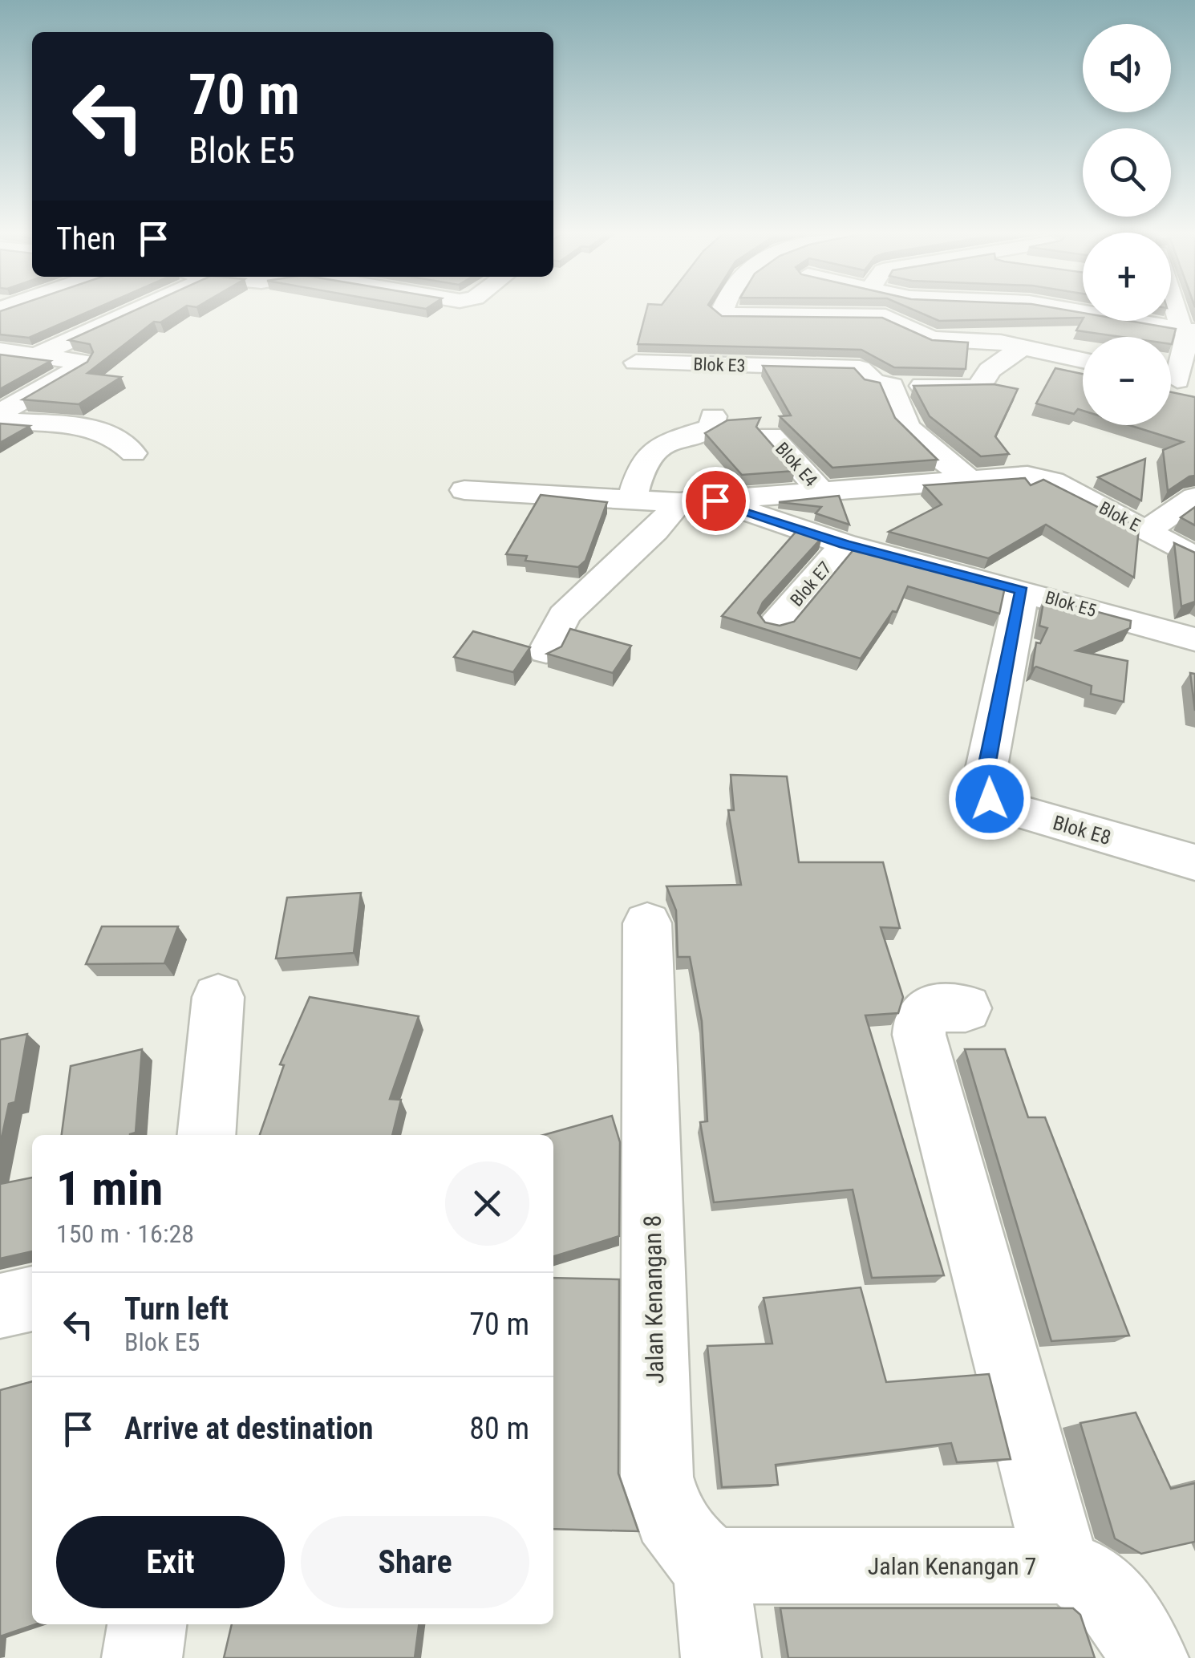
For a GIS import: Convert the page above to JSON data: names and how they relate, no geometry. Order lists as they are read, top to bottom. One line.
{"streets":{"street":["Blok E3","Blok E4","Blok E","Blok E7","Blok E5","Blok E8","Jalan Kenangan 8","Jalan Kenangan 7"]},"crossings":[["Blok E7","Blok E5"],["Blok E5","Blok E8"],["Jalan Kenangan 8","Jalan Kenangan 7"]],"page":{"map_buttons":["+","−"],"turn":["70 m","Blok E5"],"then":"Then","heading":["1 min","150 m · 16:28"],"list":[{"name":"Turn left","note":"Blok E5","value":"70 m"},{"name":"Arrive at destination","value":"80 m"}],"buttons":["Exit","Share"]}}
